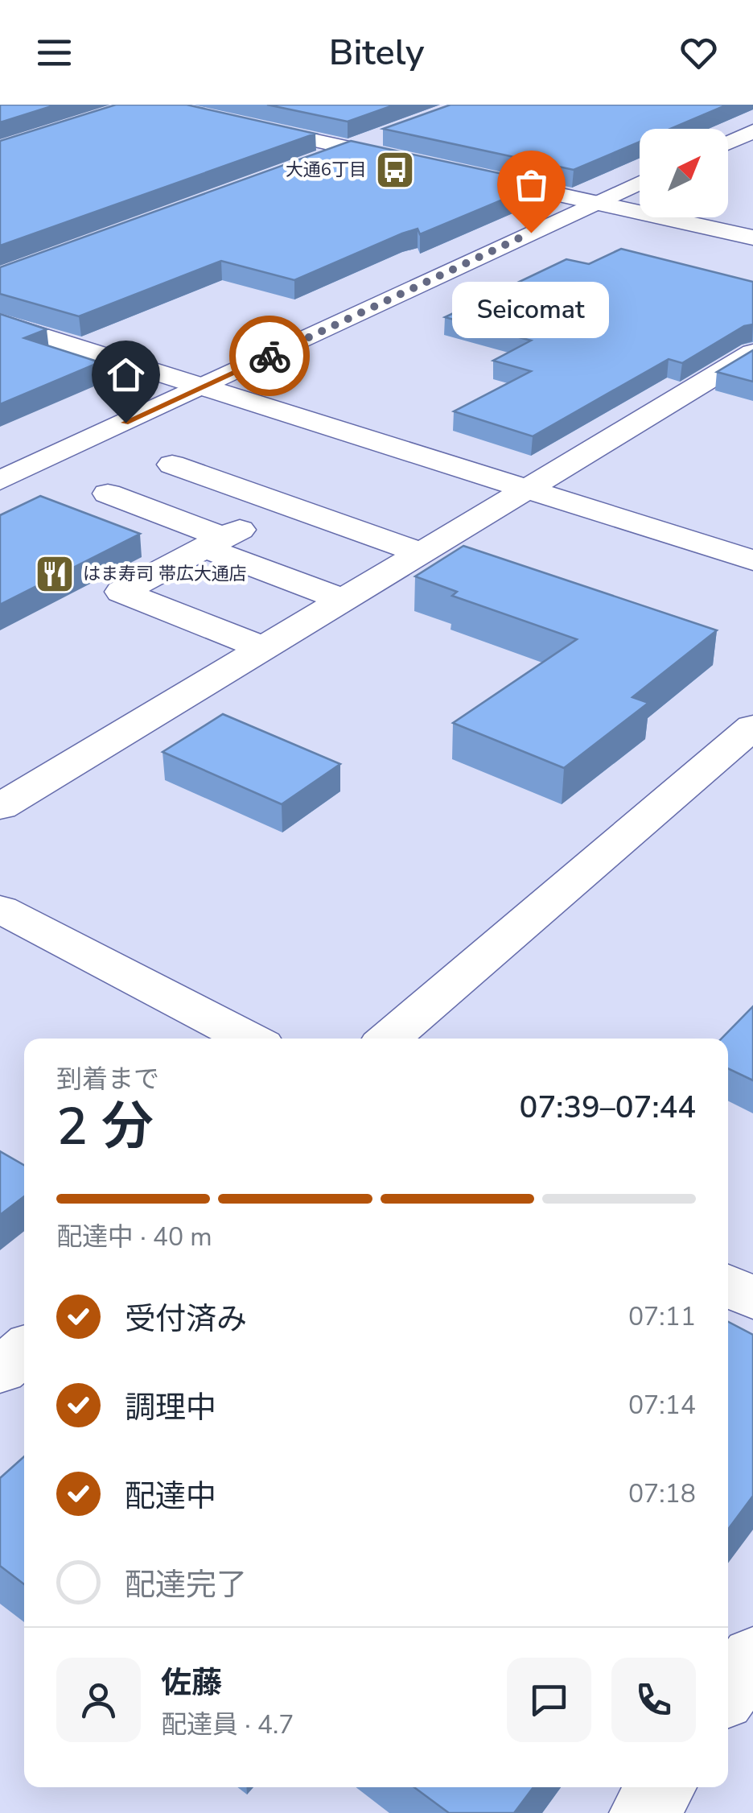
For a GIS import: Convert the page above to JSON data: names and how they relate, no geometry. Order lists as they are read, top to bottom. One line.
{"places":{"bus stop":["大通6丁目"],"other":["Seicomat"],"restaurant":["はま寿司 帯広大通店"]},"north":"top right","page":{"header":"Bitely","bubble":"Seicomat","heading":["2 分","到着まで","07:39–07:44"],"panel":["佐藤","配達員 · 4.7"],"bar":"配達中 · 40 m","list":[["受付済み","07:11"],["調理中","07:14"],["配達中","07:18"],"配達完了"]}}
